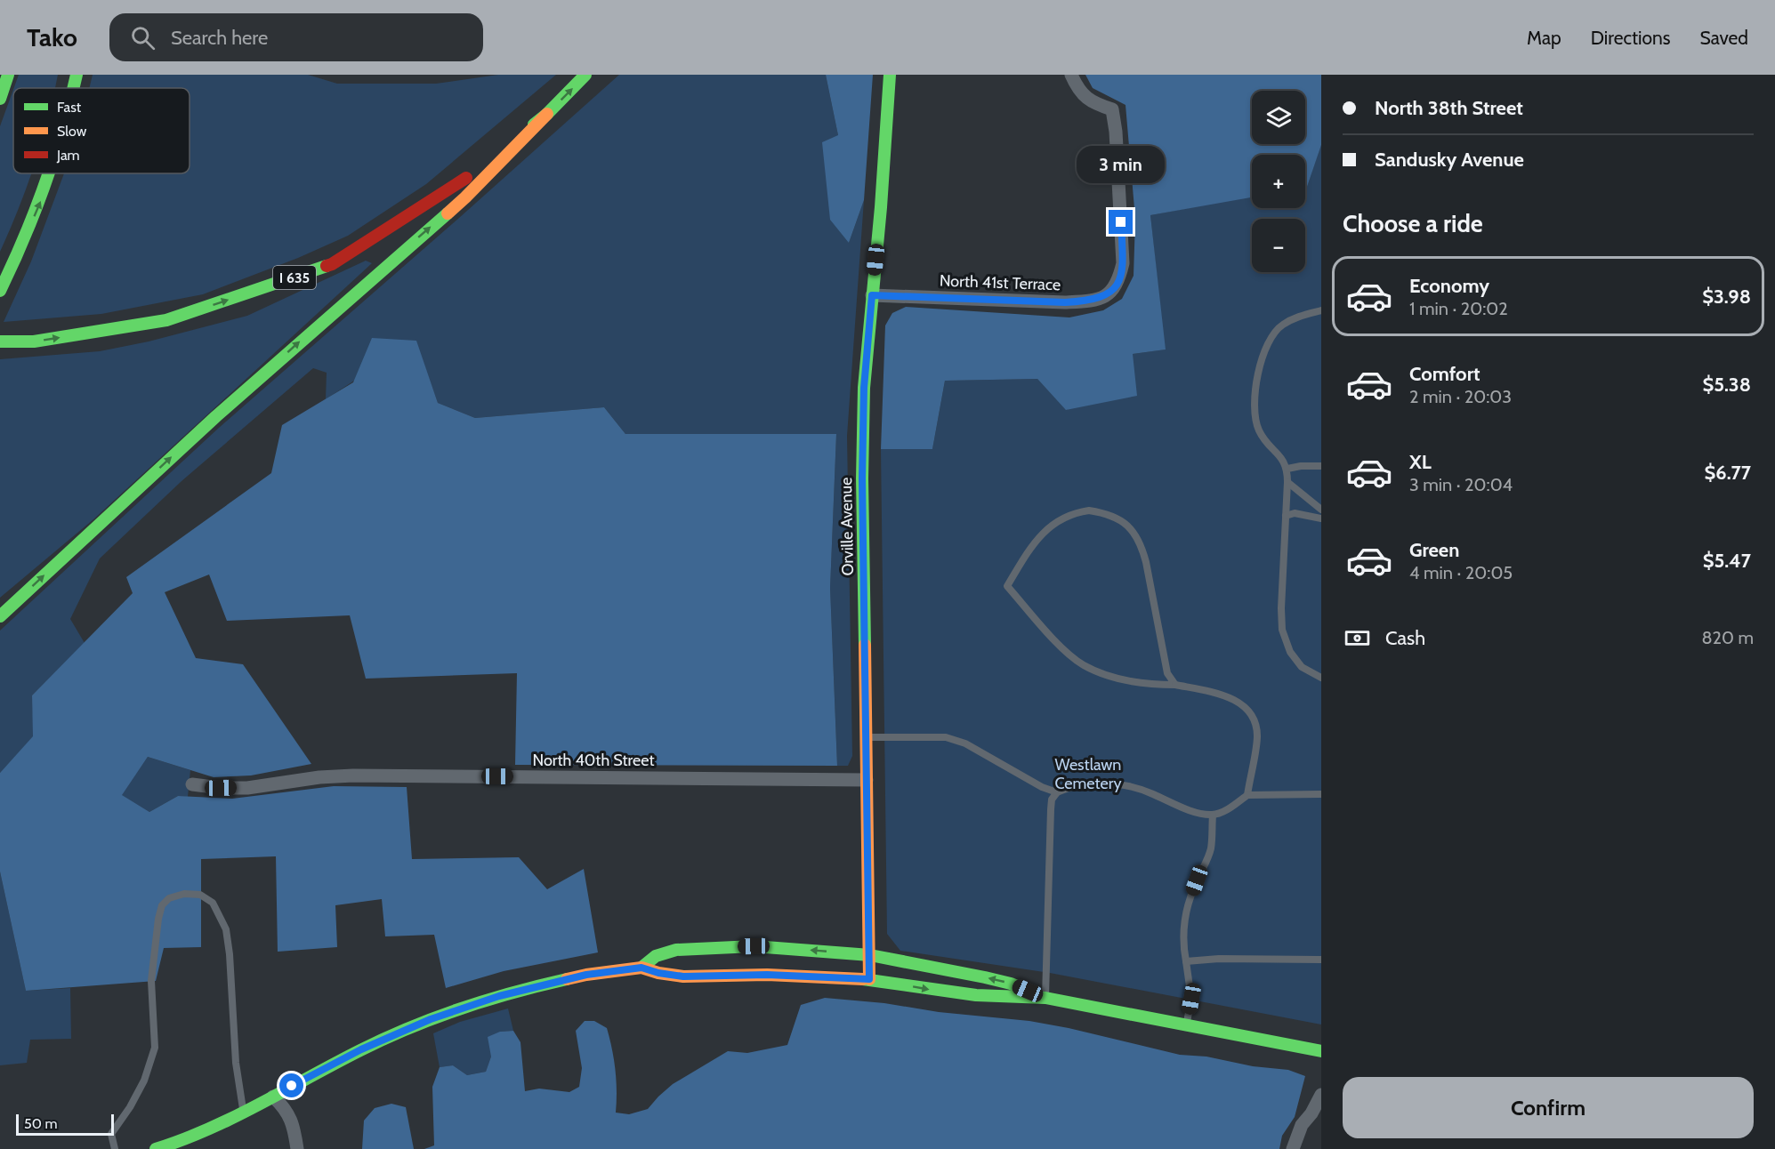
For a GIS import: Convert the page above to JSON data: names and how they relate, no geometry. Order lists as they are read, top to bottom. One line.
{"streets":{"main road":["I 635","Orville Avenue"],"street":["North 41st Terrace","North 40th Street"]},"crossings":[["North 41st Terrace","Orville Avenue"],["Orville Avenue","North 40th Street"]],"parks":["Westlawn Cemetery"],"legend":["Fast","Slow","Jam"],"scale_bar":"50 m","page":{"header":"Tako","search":"Search here","nav":["Map","Directions","Saved"],"banner":["North 38th Street","Sandusky Avenue"],"map_buttons":["+","−"],"bubble":"3 min","heading":"Choose a ride","list":[{"name":"Economy","note":"1 min · 20:02","value":"$3.98"},{"name":"Comfort","note":"2 min · 20:03","value":"$5.38"},{"name":"XL","note":"3 min · 20:04","value":"$6.77"},{"name":"Green","note":"4 min · 20:05","value":"$5.47"}],"pay":["Cash","820 m"],"buttons":"Confirm","scale":"50 m"}}
